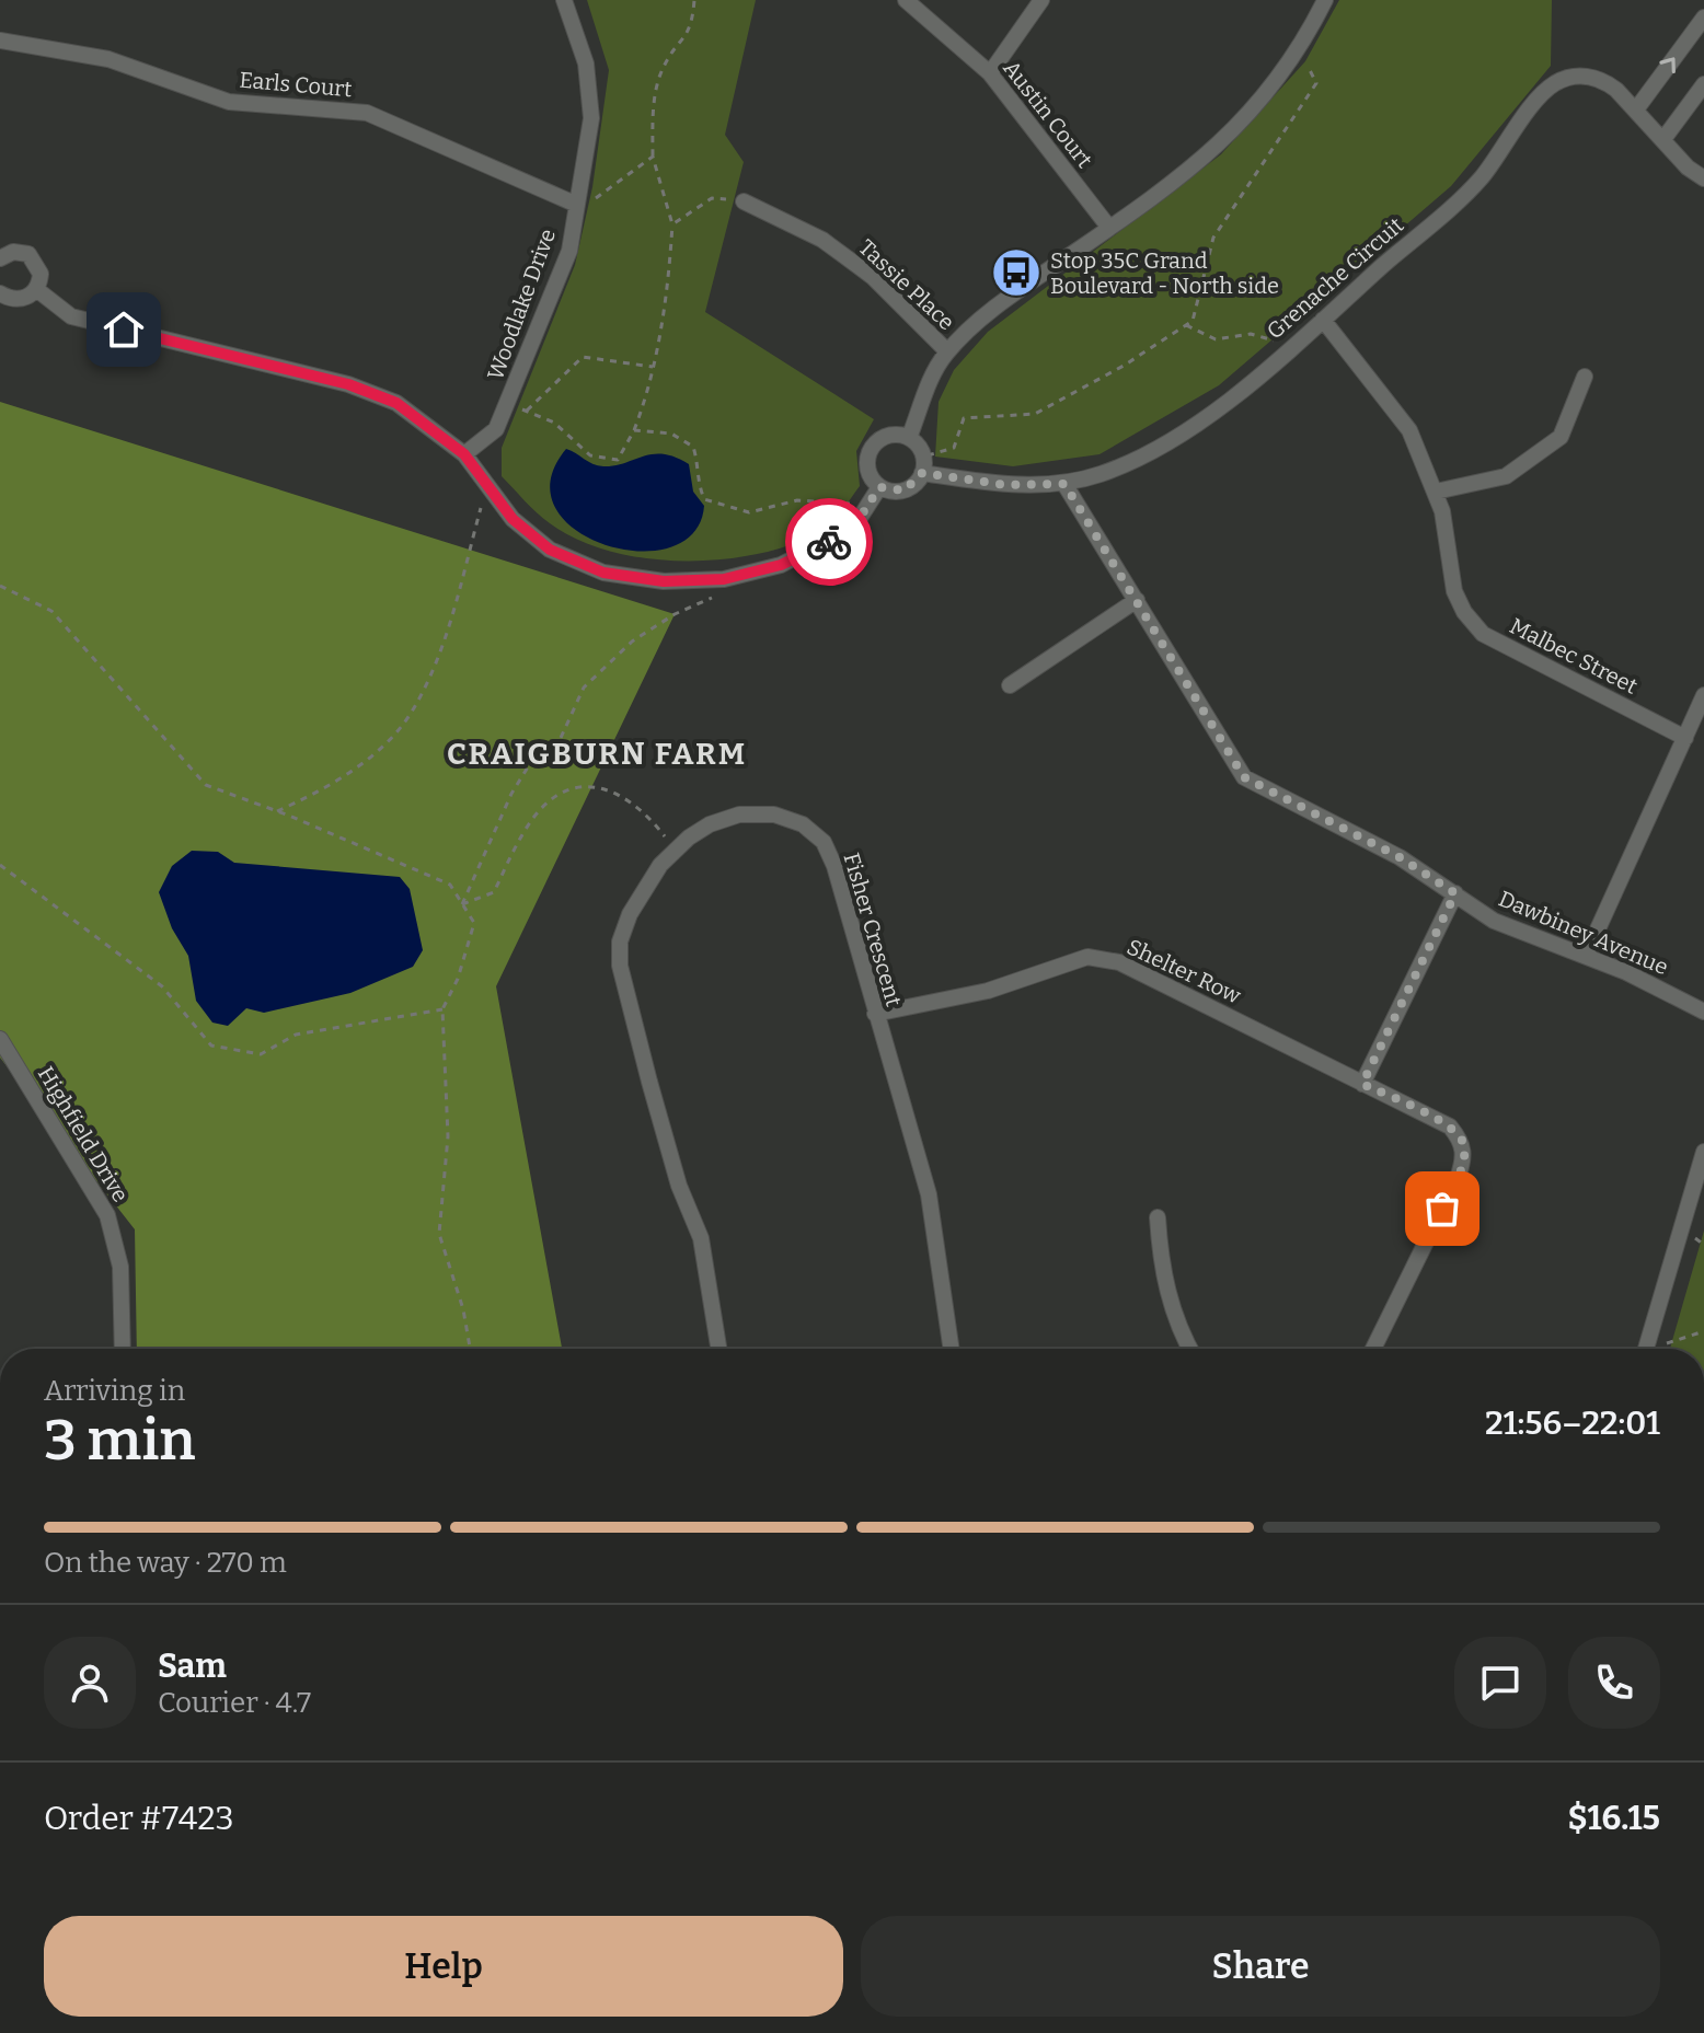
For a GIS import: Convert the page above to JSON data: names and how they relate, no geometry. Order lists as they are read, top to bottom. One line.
{"streets":{"street":["Earls Court","Austin Court","Grenache Circuit","Tassie Place","Woodlake Drive","Malbec Street","Fisher Crescent","Dawbiney Avenue","Shelter Row","Highfield Drive"]},"crossings":[["Earls Court","Woodlake Drive"],["Grenache Circuit","Malbec Street"],["Grenache Circuit","Dawbiney Avenue"],["Fisher Crescent","Shelter Row"]],"districts":["CRAIGBURN FARM"],"places":{"bus stop":["Stop 35C Grand Boulevard - North side"]},"page":{"heading":["3 min","Arriving in","21:56–22:01"],"panel":["Sam","Courier · 4.7","Order #7423","$16.15"],"bar":"On the way · 270 m","buttons":["Help","Share"]}}
